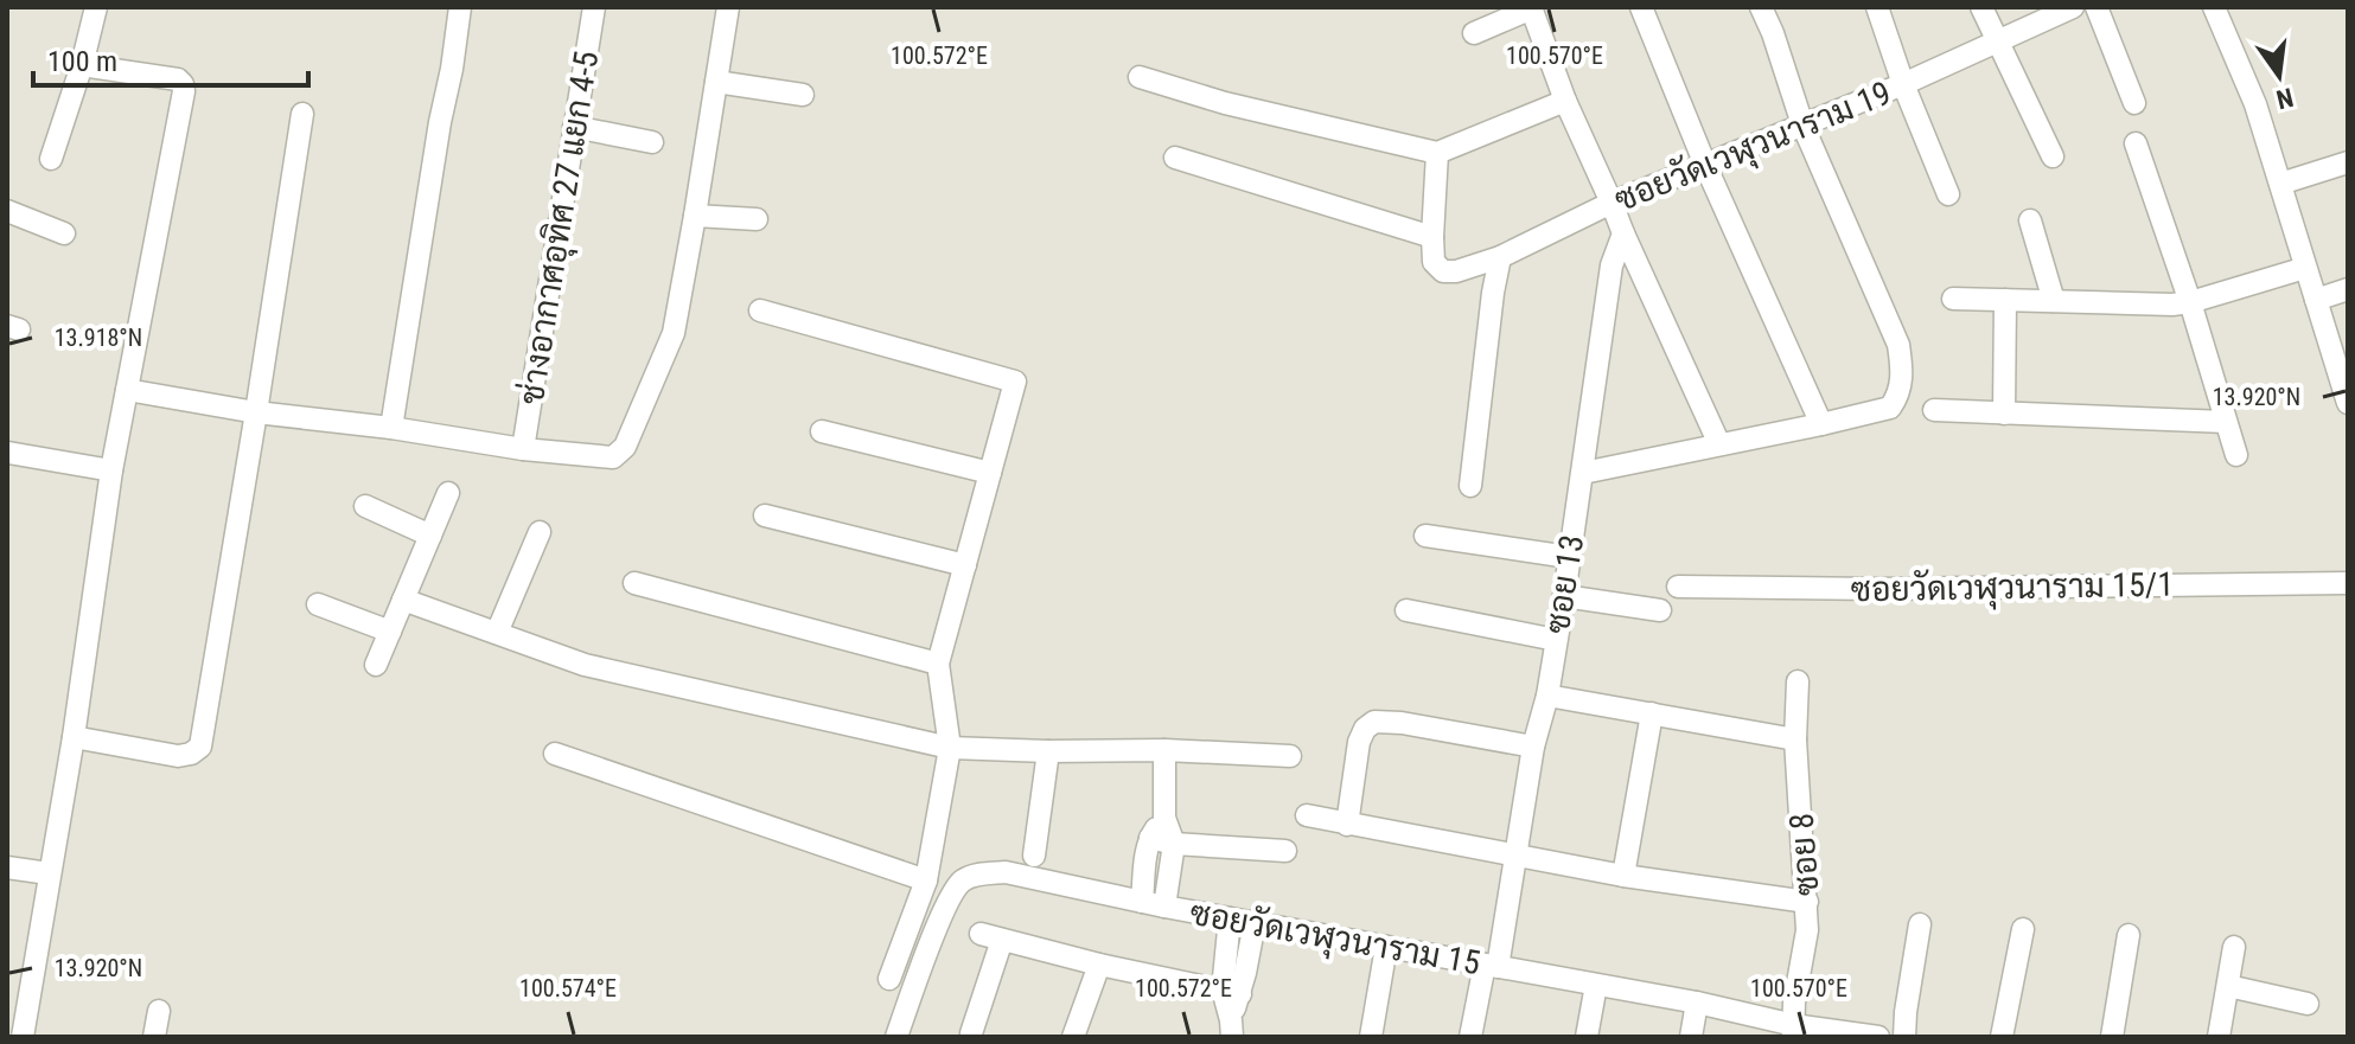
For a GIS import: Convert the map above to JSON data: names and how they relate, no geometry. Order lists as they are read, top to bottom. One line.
{"streets":{"street":["ซอยวัดเวฬุวนาราม 19","ช่างอากาศอุทิศ 27 แยก 4-5","ซอย 13","ซอยวัดเวฬุวนาราม 15/1","ซอย 8","ซอยวัดเวฬุวนาราม 15"]},"crossings":[["ซอย 13","ซอยวัดเวฬุวนาราม 15"],["ซอย 8","ซอยวัดเวฬุวนาราม 15"]],"scale_bar":"100 m","north":"bottom","coordinates":["100.572°E","100.570°E","13.918°N","13.920°N","100.574°E"]}
